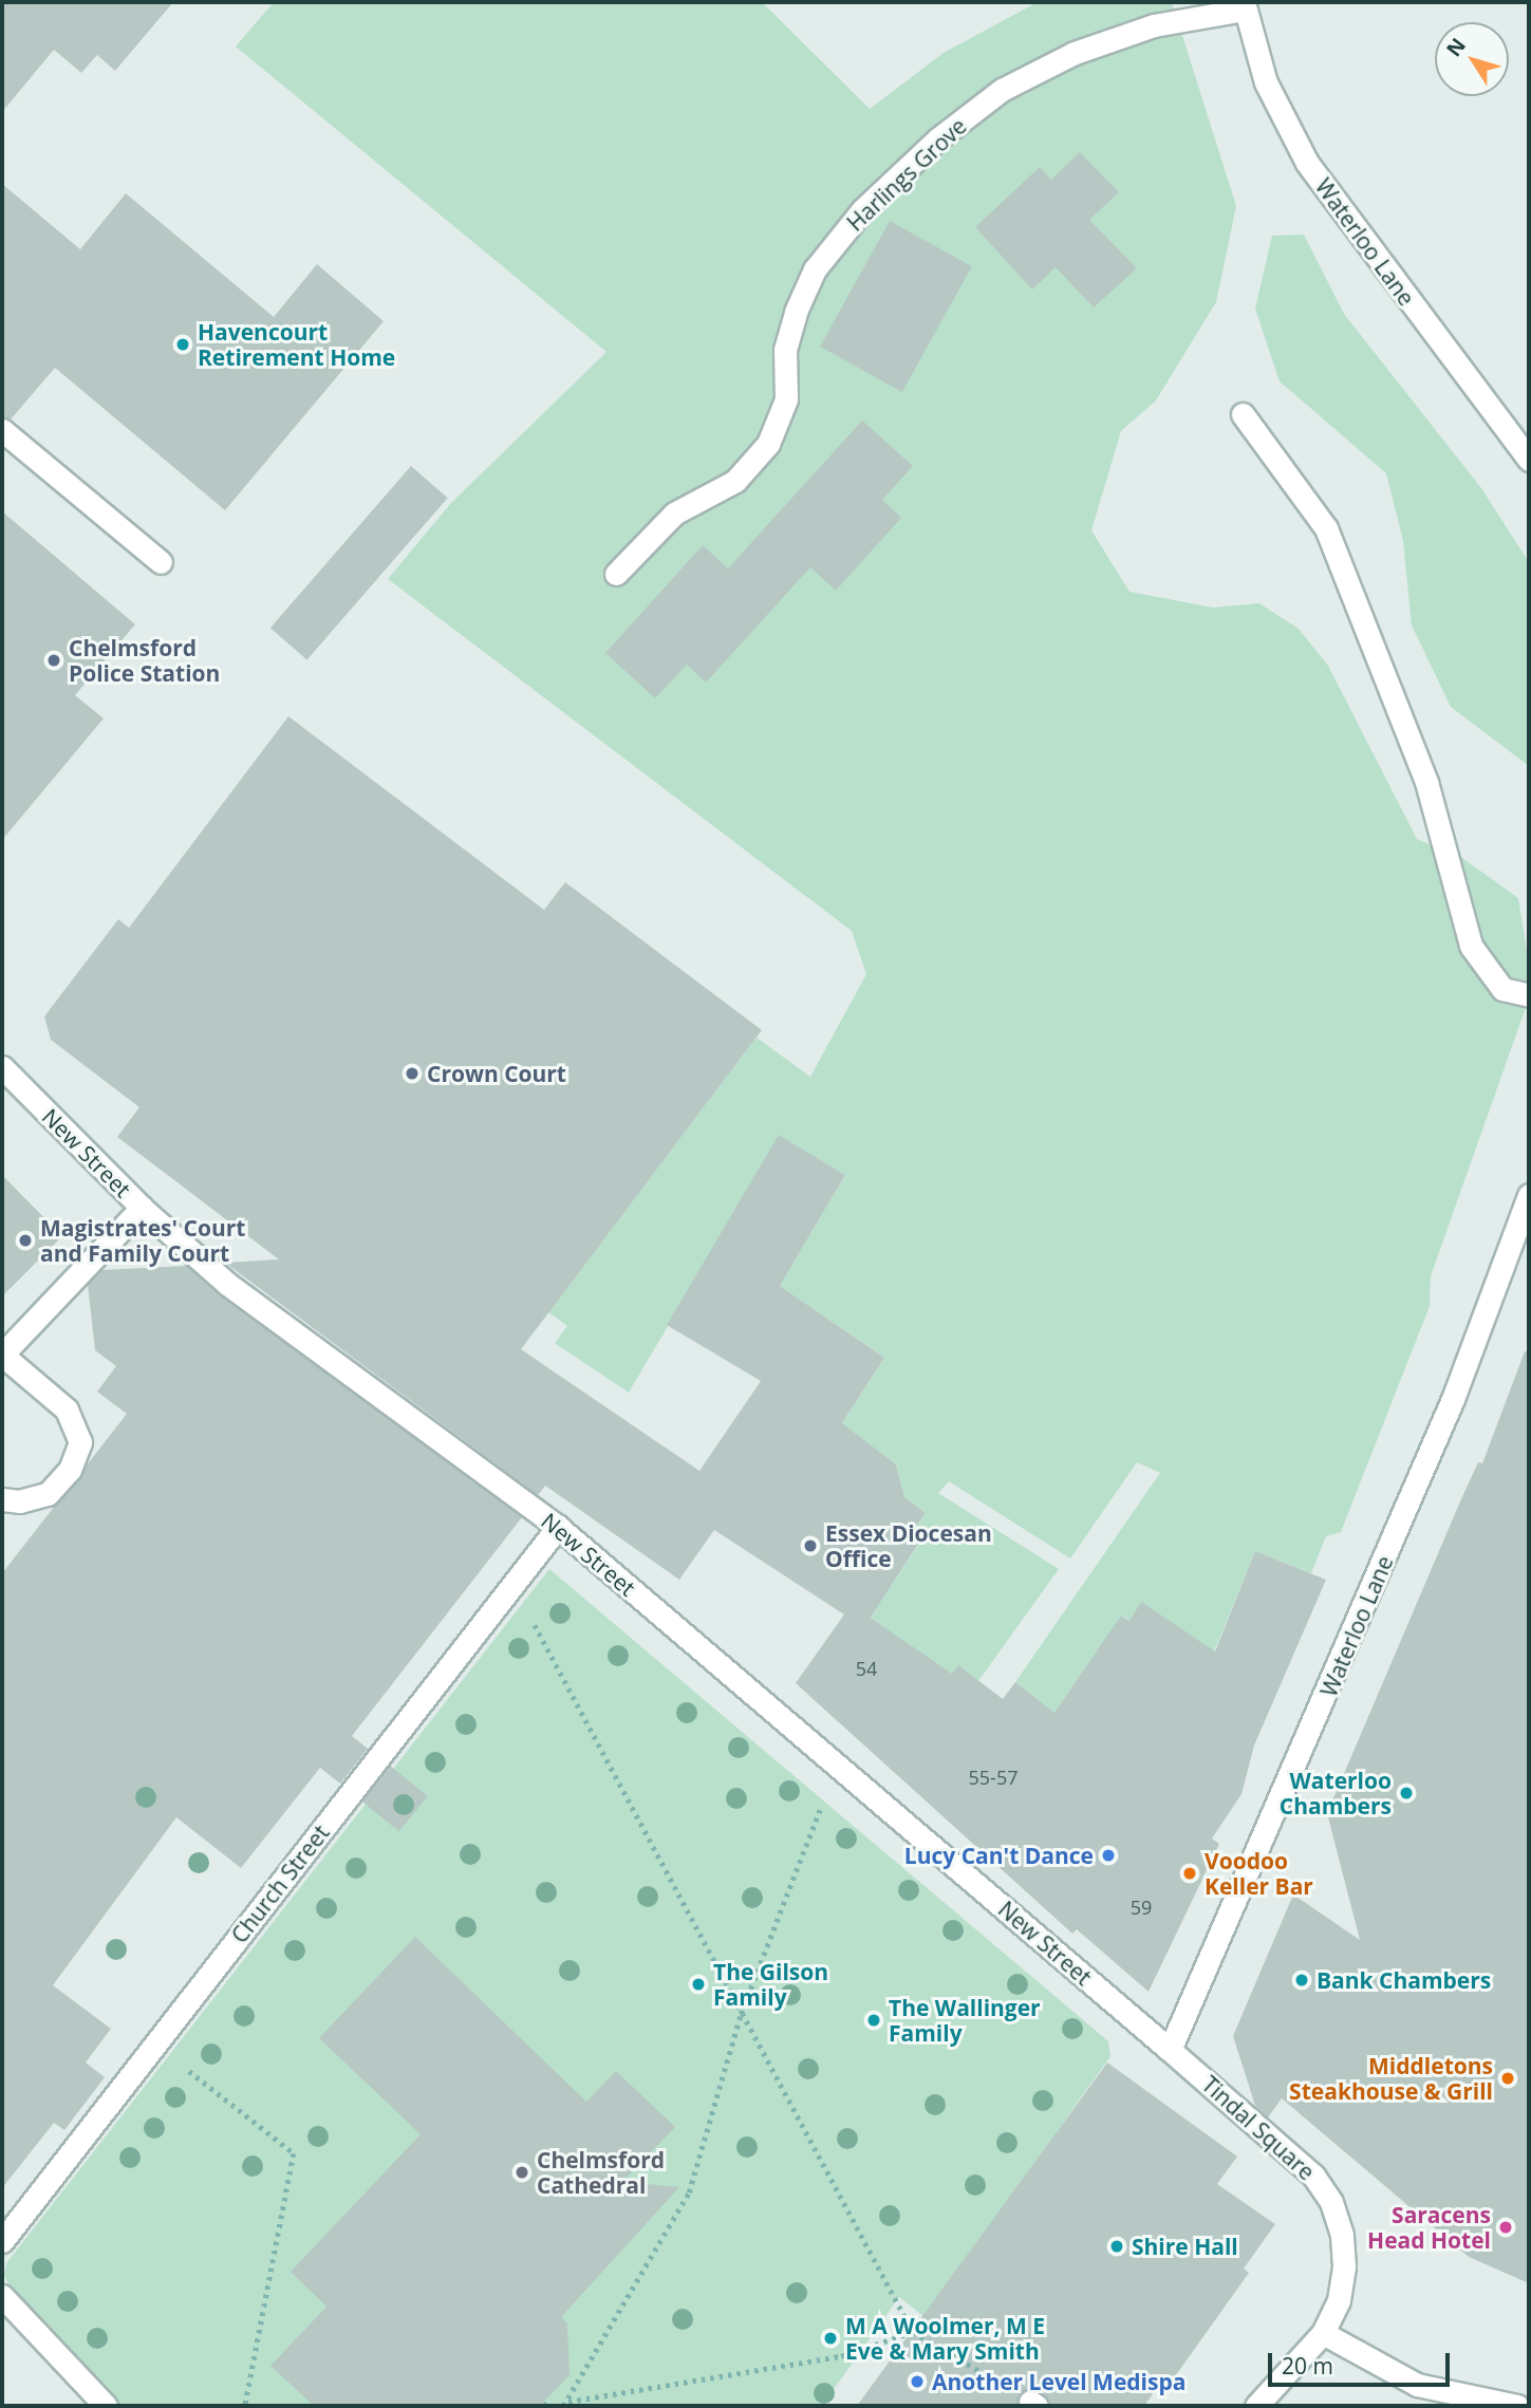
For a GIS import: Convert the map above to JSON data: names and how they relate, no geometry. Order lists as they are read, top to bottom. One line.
{"streets":{"street":["Harlings Grove","Waterloo Lane","New Street","Church Street","Tindal Square"]},"crossings":[["Harlings Grove","Waterloo Lane"],["Waterloo Lane","New Street"],["Waterloo Lane","Tindal Square"],["New Street","Church Street"],["New Street","Tindal Square"]],"places":["Havencourt Retirement Home","Chelmsford Police Station","Crown Court","Magistrates' Court and Family Court","Essex Diocesan Office","Waterloo Chambers","Lucy Can't Dance","Voodoo Keller Bar","Bank Chambers","The Gilson Family","The Wallinger Family","Middletons Steakhouse & Grill","Chelmsford Cathedral","Saracens Head Hotel","Shire Hall","M A Woolmer, M E Eve & Mary Smith","Another Level Medispa"],"house_numbers":["54","55-57","59"],"scale_bar":"20 m","north":"top left"}
